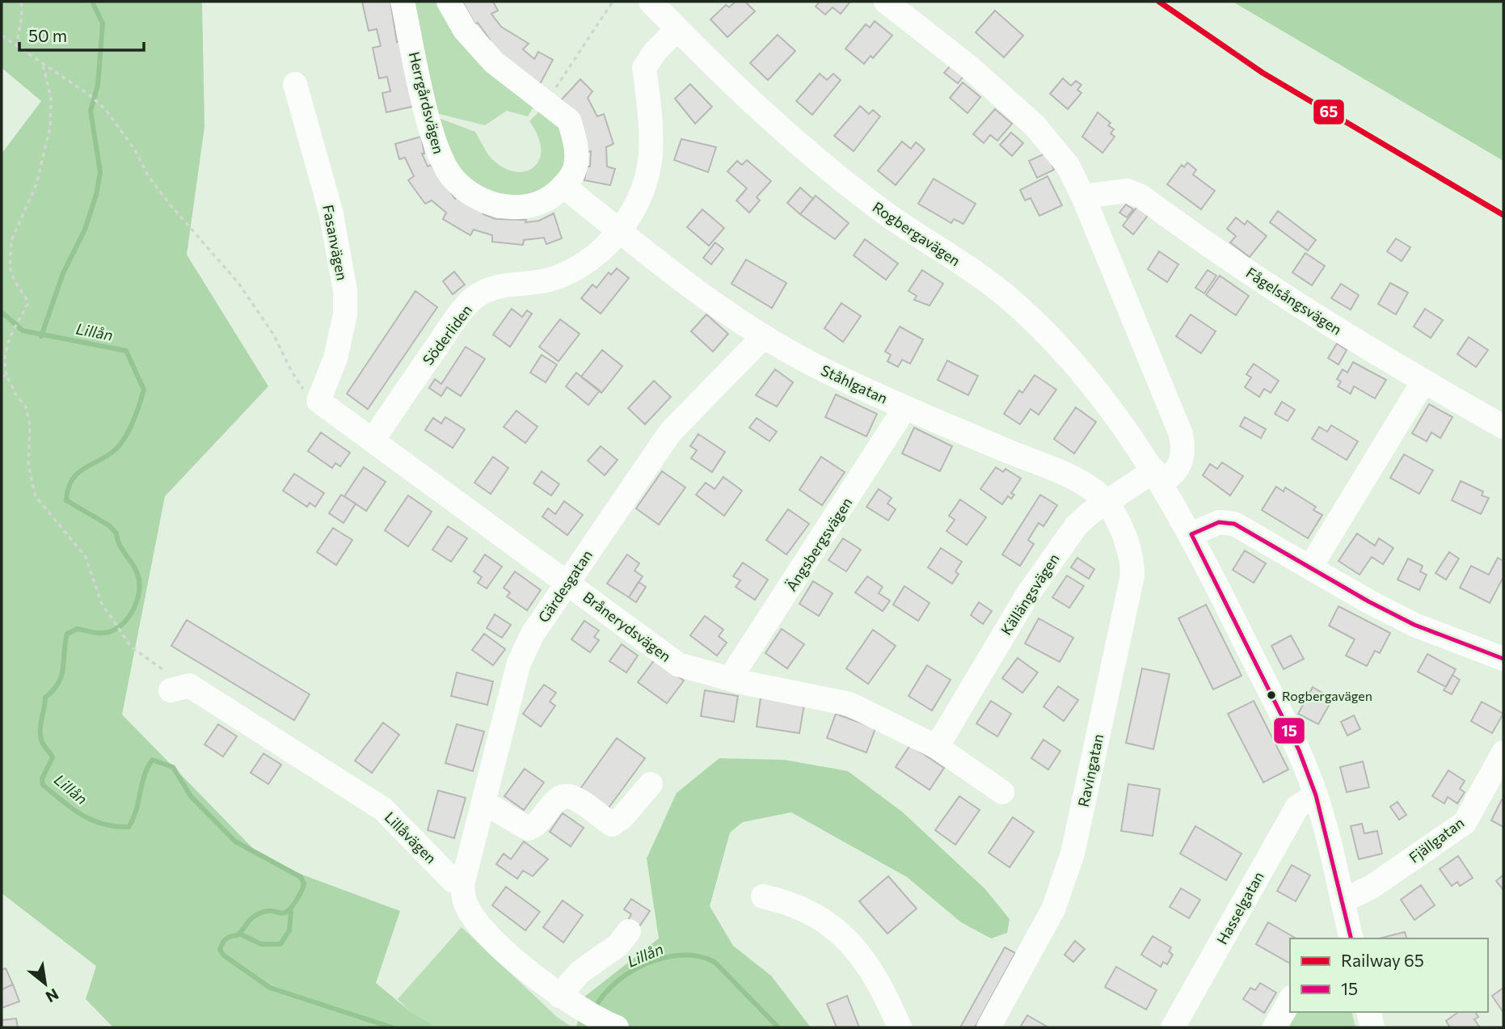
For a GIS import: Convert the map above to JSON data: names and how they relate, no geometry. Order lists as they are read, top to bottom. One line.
{"streets":{"street":["Herrgårdsvägen","Rogbergavägen","Fasanvägen","Fågelsångsvägen","Söderliden","Ståhlgatan","Ängsbergsvägen","Gärdesgatan","Källängsvägen","Brånerydsvägen","Ravingatan","Lillåvägen","Fjällgatan","Hasselgatan"]},"crossings":[["Rogbergavägen","Söderliden"],["Rogbergavägen","Källängsvägen"],["Rogbergavägen","Fjällgatan"],["Rogbergavägen","Hasselgatan"],["Fasanvägen","Brånerydsvägen"],["Söderliden","Ståhlgatan"],["Söderliden","Brånerydsvägen"],["Ståhlgatan","Ängsbergsvägen"],["Ståhlgatan","Gärdesgatan"],["Ståhlgatan","Källängsvägen"],["Ståhlgatan","Ravingatan"],["Ängsbergsvägen","Brånerydsvägen"],["Gärdesgatan","Brånerydsvägen"],["Gärdesgatan","Lillåvägen"],["Källängsvägen","Brånerydsvägen"],["Källängsvägen","Ravingatan"]],"water":["Lillån"],"places":["Rogbergavägen"],"lines":["rail line 65","transit line 15"],"legend":["Railway 65","15"],"scale_bar":"50 m","north":"bottom right"}
